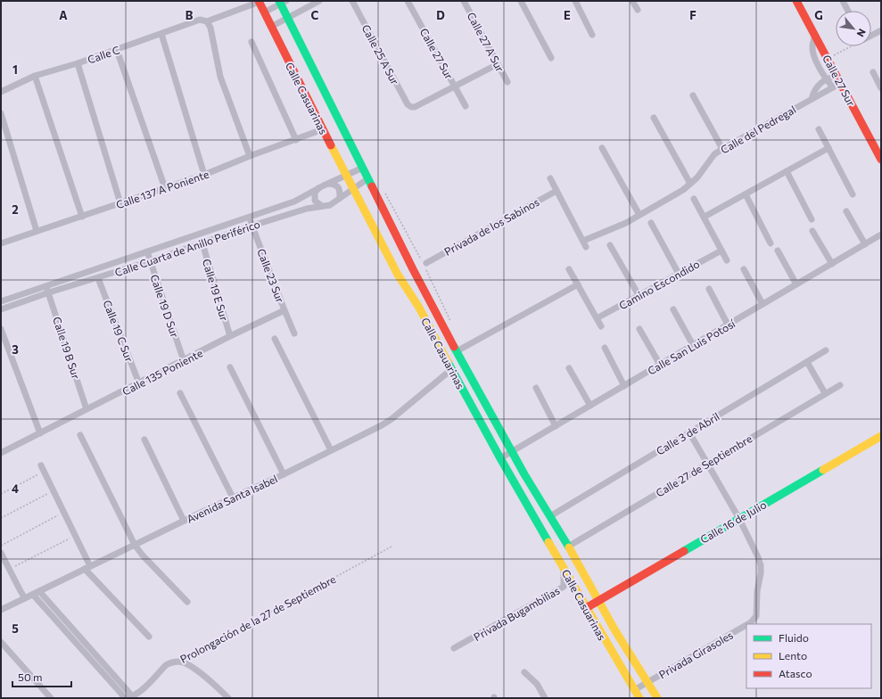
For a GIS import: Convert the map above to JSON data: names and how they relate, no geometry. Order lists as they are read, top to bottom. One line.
{"streets":{"main road":["Calle 27 Sur","Calle Casuarinas","Calle 16 de Julio"],"street":["Calle 27 A Sur","Calle C","Calle 25 A Sur","Calle del Pedregal","Calle 137 A Poniente","Privada de los Sabinos","Calle Cuarta de Anillo Periférico","Calle 23 Sur","Camino Escondido","Calle 19 E Sur","Calle 19 D Sur","Calle 19 C Sur","Calle San Luis Potosí","Calle 19 B Sur","Calle 135 Poniente","Calle 3 de Abril","Calle 27 de Septiembre","Avenida Santa Isabel","Privada Bugambilias","Prolongación de la 27 de Septiembre","Privada Girasoles"]},"crossings":[["Calle 27 Sur","Calle 25 A Sur"],["Calle 27 Sur","Calle del Pedregal"],["Calle C","Calle Casuarinas"],["Calle Casuarinas","Calle 137 A Poniente"],["Calle Casuarinas","Calle Cuarta de Anillo Periférico"],["Calle Casuarinas","Calle San Luis Potosí"],["Calle Casuarinas","Calle 3 de Abril"],["Calle Casuarinas","Calle 27 de Septiembre"],["Calle Casuarinas","Avenida Santa Isabel"],["Calle Casuarinas","Calle 16 de Julio"],["Calle Casuarinas","Privada Bugambilias"],["Calle Casuarinas","Privada Girasoles"],["Calle Cuarta de Anillo Periférico","Calle 23 Sur"],["Calle Cuarta de Anillo Periférico","Calle 19 E Sur"],["Calle Cuarta de Anillo Periférico","Calle 19 D Sur"],["Calle Cuarta de Anillo Periférico","Calle 19 C Sur"],["Calle Cuarta de Anillo Periférico","Calle 19 B Sur"],["Calle 23 Sur","Calle 135 Poniente"],["Calle 19 E Sur","Calle 135 Poniente"],["Calle 19 D Sur","Calle 135 Poniente"],["Calle 19 C Sur","Calle 135 Poniente"],["Calle 19 B Sur","Calle 135 Poniente"],["Calle 16 de Julio","Privada Girasoles"]],"legend":["Fluido","Lento","Atasco"],"scale_bar":"50 m","north":"bottom right","grid":{"columns":["A","B","C","D","E","F","G"],"rows":["1","2","3","4","5"]}}
